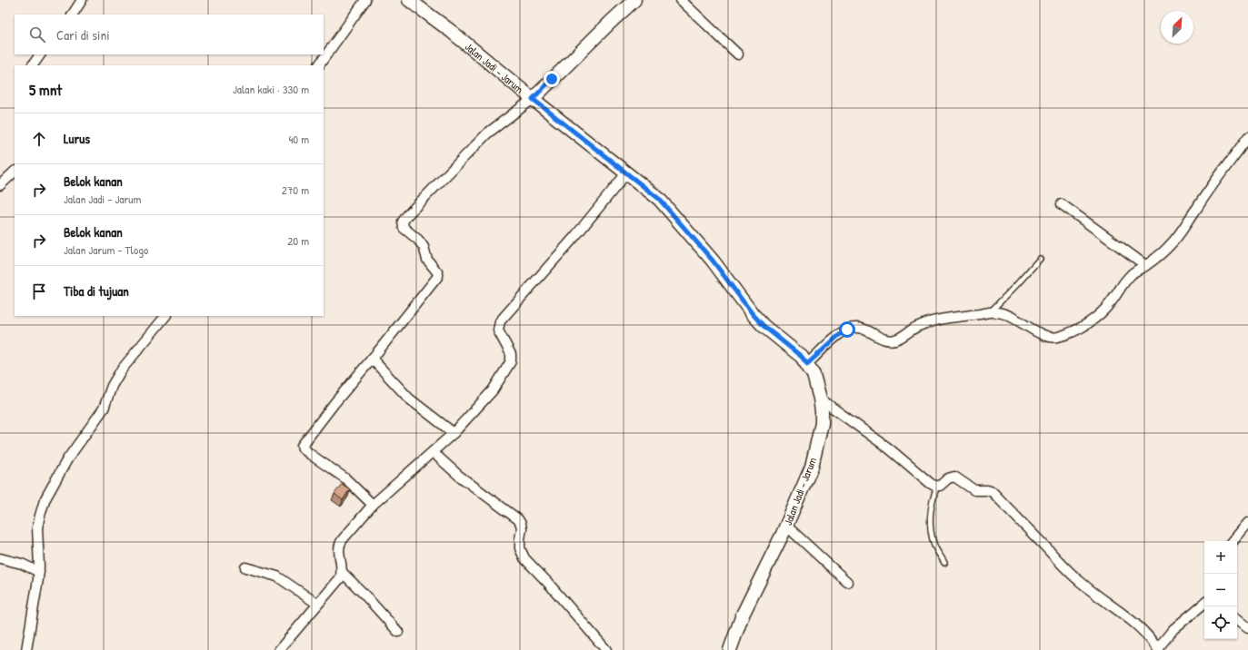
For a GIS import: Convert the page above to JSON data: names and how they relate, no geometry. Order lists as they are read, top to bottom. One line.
{"streets":{"street":["Jalan Jadi - Jarum"]},"north":"top right","page":{"search":"Cari di sini","heading":["5 mnt","Jalan kaki · 330 m"],"list":[["Lurus","40 m"],["Belok kanan","Jalan Jadi - Jarum","270 m"],["Belok kanan","Jalan Jarum - Tlogo","20 m"],"Tiba di tujuan"],"map_buttons":["+","−"]}}
